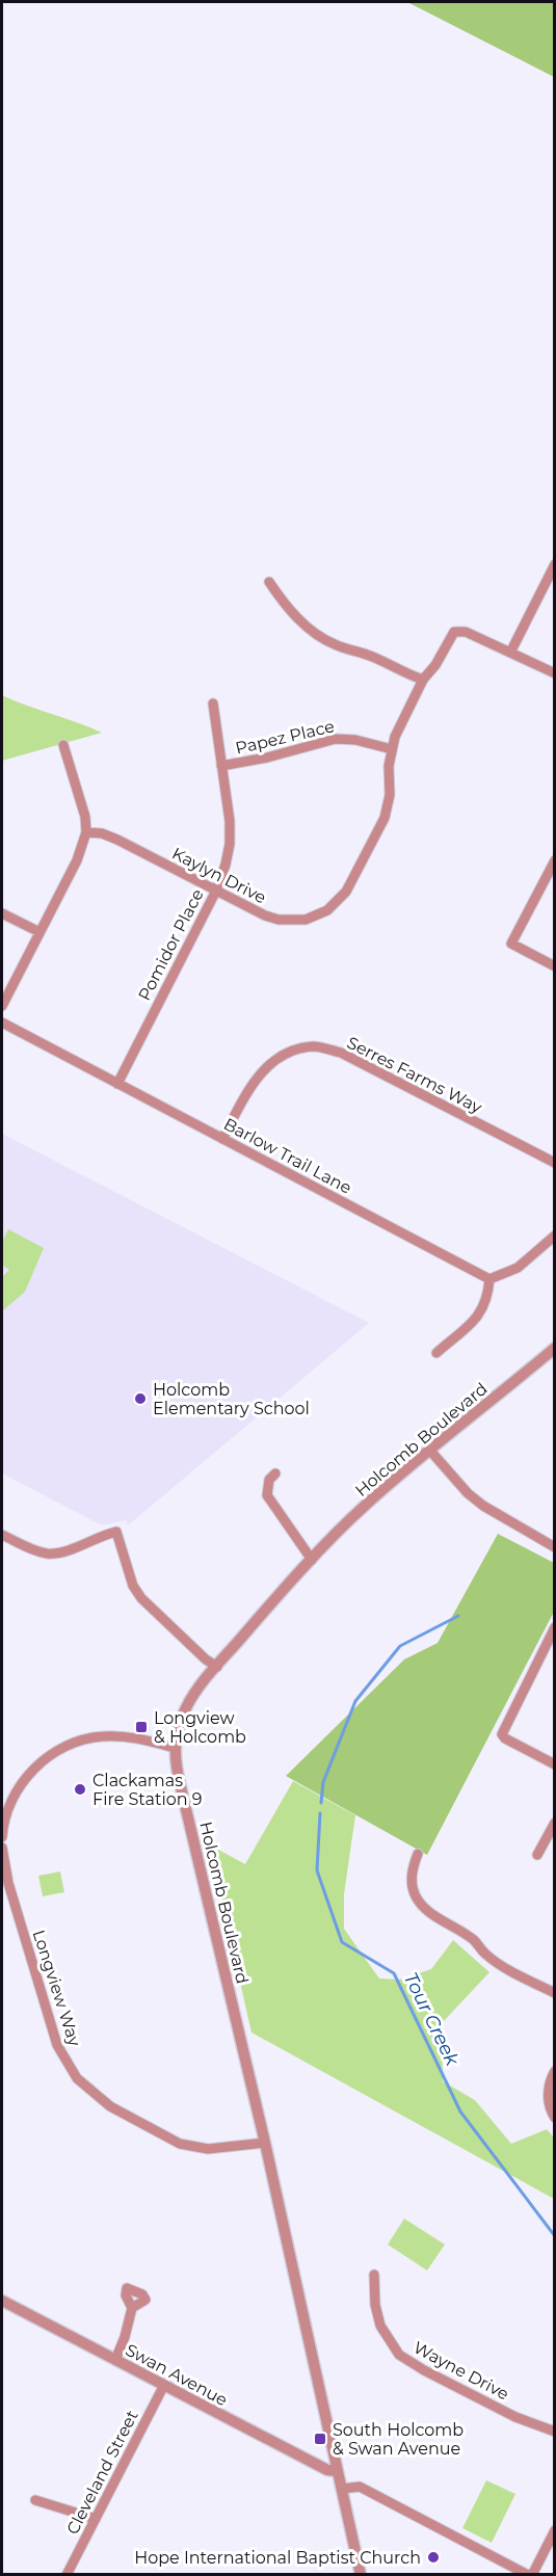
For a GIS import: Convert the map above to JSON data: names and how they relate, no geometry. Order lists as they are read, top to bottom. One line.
{"streets":{"street":["Papez Place","Kaylyn Drive","Pomidor Place","Serres Farms Way","Barlow Trail Lane","Holcomb Boulevard","Longview Way","Wayne Drive","Swan Avenue","Cleveland Street"]},"crossings":[["Papez Place","Kaylyn Drive"],["Papez Place","Pomidor Place"],["Kaylyn Drive","Pomidor Place"],["Pomidor Place","Barlow Trail Lane"],["Serres Farms Way","Barlow Trail Lane"],["Holcomb Boulevard","Longview Way"],["Holcomb Boulevard","Swan Avenue"],["Swan Avenue","Cleveland Street"]],"water":["Tour Creek"],"places":{"other":["Holcomb Elementary School","Clackamas Fire Station 9","Hope International Baptist Church"],"transit":["Longview & Holcomb","South Holcomb & Swan Avenue"]}}
